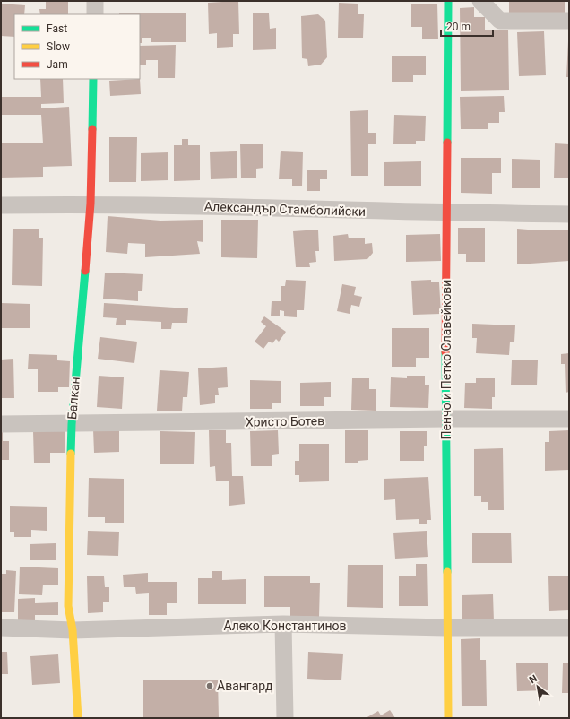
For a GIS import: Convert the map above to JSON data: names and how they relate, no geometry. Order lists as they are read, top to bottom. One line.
{"streets":{"street":["Александър Стамболийски","Пенчо и Петко Славейкови","Балкан","Христо Ботев","Алеко Константинов"]},"crossings":[["Александър Стамболийски","Пенчо и Петко Славейкови"],["Александър Стамболийски","Балкан"],["Пенчо и Петко Славейкови","Христо Ботев"],["Пенчо и Петко Славейкови","Алеко Константинов"],["Балкан","Христо Ботев"],["Балкан","Алеко Константинов"]],"places":["Авангард"],"legend":["Fast","Slow","Jam"],"scale_bar":"20 m","north":"top left"}
